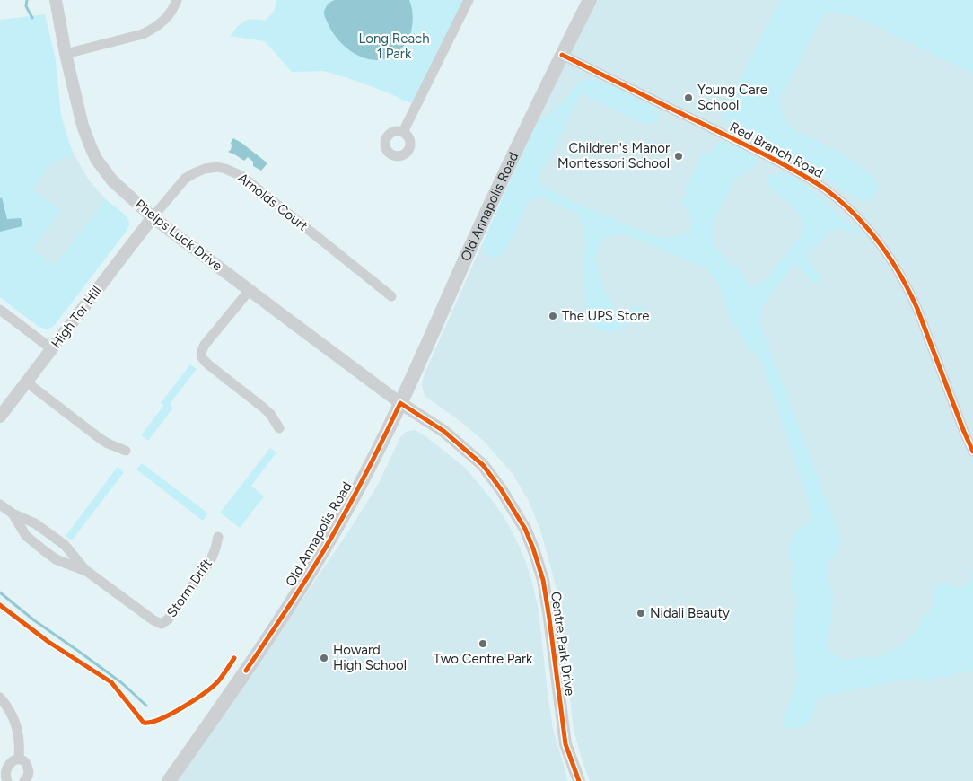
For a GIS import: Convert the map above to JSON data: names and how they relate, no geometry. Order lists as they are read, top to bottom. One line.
{"streets":{"main road":["Old Annapolis Road"],"street":["Red Branch Road","Arnolds Court","Phelps Luck Drive","High Tor Hill","Storm Drift","Centre Park Drive"]},"crossings":[["Red Branch Road","Old Annapolis Road"],["Arnolds Court","Phelps Luck Drive"],["Arnolds Court","High Tor Hill"],["Old Annapolis Road","Phelps Luck Drive"],["Old Annapolis Road","Centre Park Drive"],["Phelps Luck Drive","High Tor Hill"],["Phelps Luck Drive","Centre Park Drive"]],"parks":["Long Reach 1 Park"],"places":["Young Care School","Children's Manor Montessori School","The UPS Store","Nidali Beauty","Two Centre Park","Howard High School"]}
